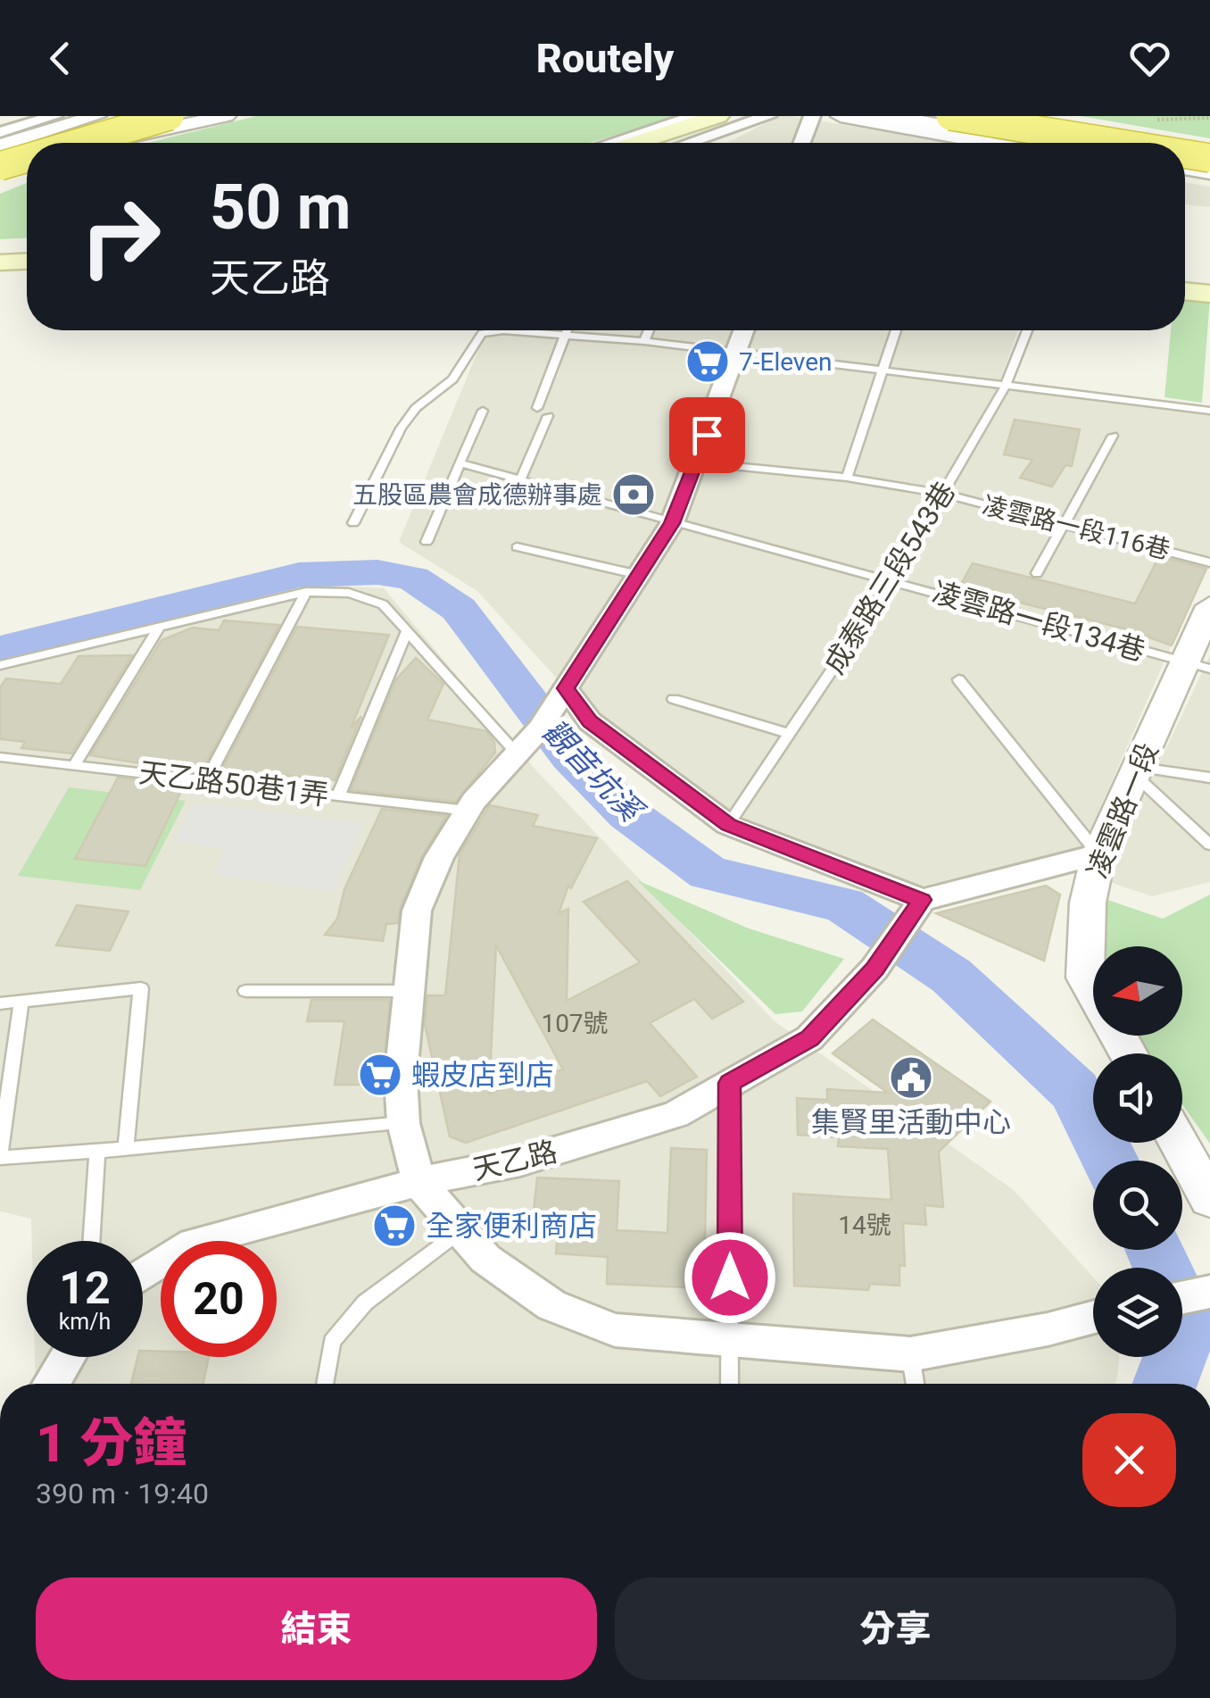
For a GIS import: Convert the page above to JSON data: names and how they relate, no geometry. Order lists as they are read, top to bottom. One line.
{"streets":{"street":["凌雲路一段","天乙路"],"lane":["凌雲路一段116巷","成泰路三段543巷","凌雲路一段134巷","天乙路50巷1弄"]},"crossings":[["凌雲路一段116巷","成泰路三段543巷"],["成泰路三段543巷","凌雲路一段134巷"],["凌雲路一段134巷","凌雲路一段"]],"water":["觀音坑溪"],"places":{"supermarket":["7-Eleven","蝦皮店到店","全家便利商店"],"bank":["五股區農會成德辦事處"],"public building":["集賢里活動中心"]},"house_numbers":["107號","14號"],"north":"left","page":{"header":"Routely","turn":["50 m","天乙路"],"speed":"12 km/h","limit":"20","heading":["1 分鐘","390 m · 19:40"],"buttons":["結束","分享"]}}
